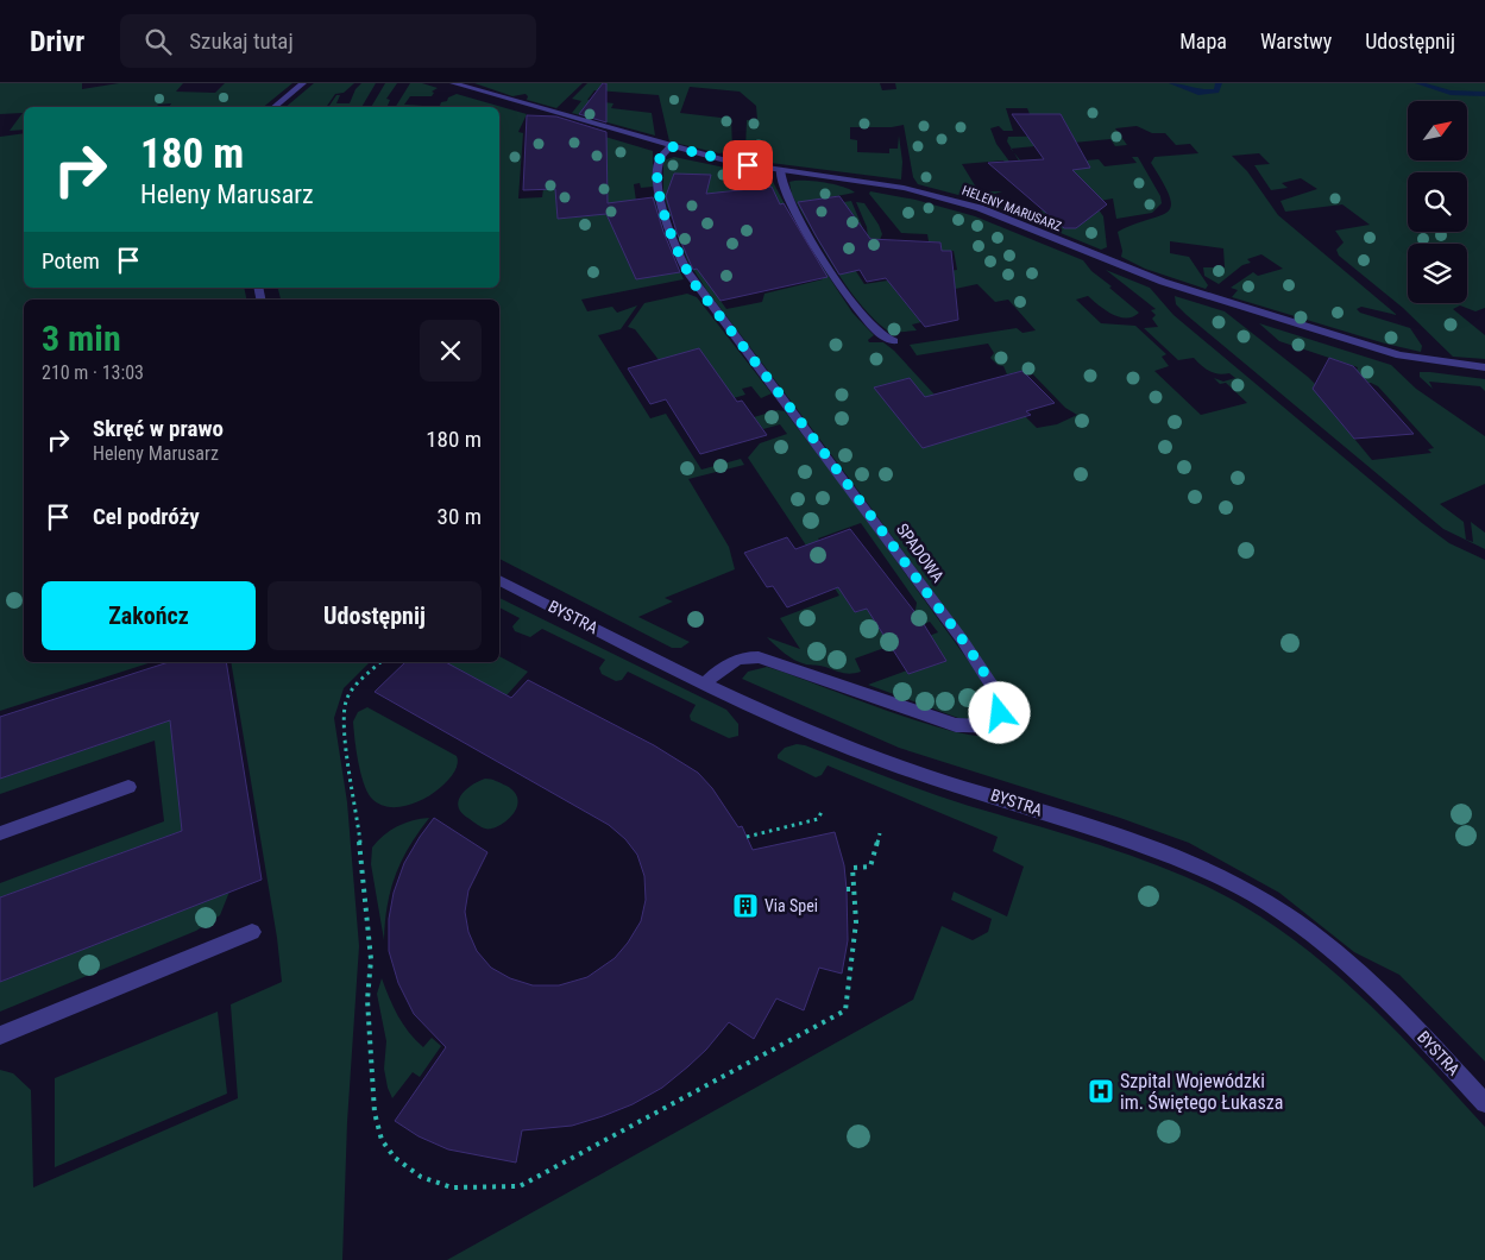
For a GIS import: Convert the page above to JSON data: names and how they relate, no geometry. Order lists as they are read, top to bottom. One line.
{"streets":{"street":["HELENY MARUSARZ","SPADOWA","BYSTRA"]},"crossings":[["HELENY MARUSARZ","SPADOWA"],["SPADOWA","BYSTRA"]],"places":{"building":["Via Spei"],"hospital":["Szpital Wojewódzki im. Świętego Łukasza"]},"north":"top right","page":{"header":"Drivr","search":"Szukaj tutaj","nav":["Mapa","Warstwy","Udostępnij"],"turn":["180 m","Heleny Marusarz"],"then":"Potem","heading":["3 min","210 m · 13:03"],"list":[{"name":"Skręć w prawo","note":"Heleny Marusarz","value":"180 m"},{"name":"Cel podróży","value":"30 m"}],"buttons":["Zakończ","Udostępnij"]}}
